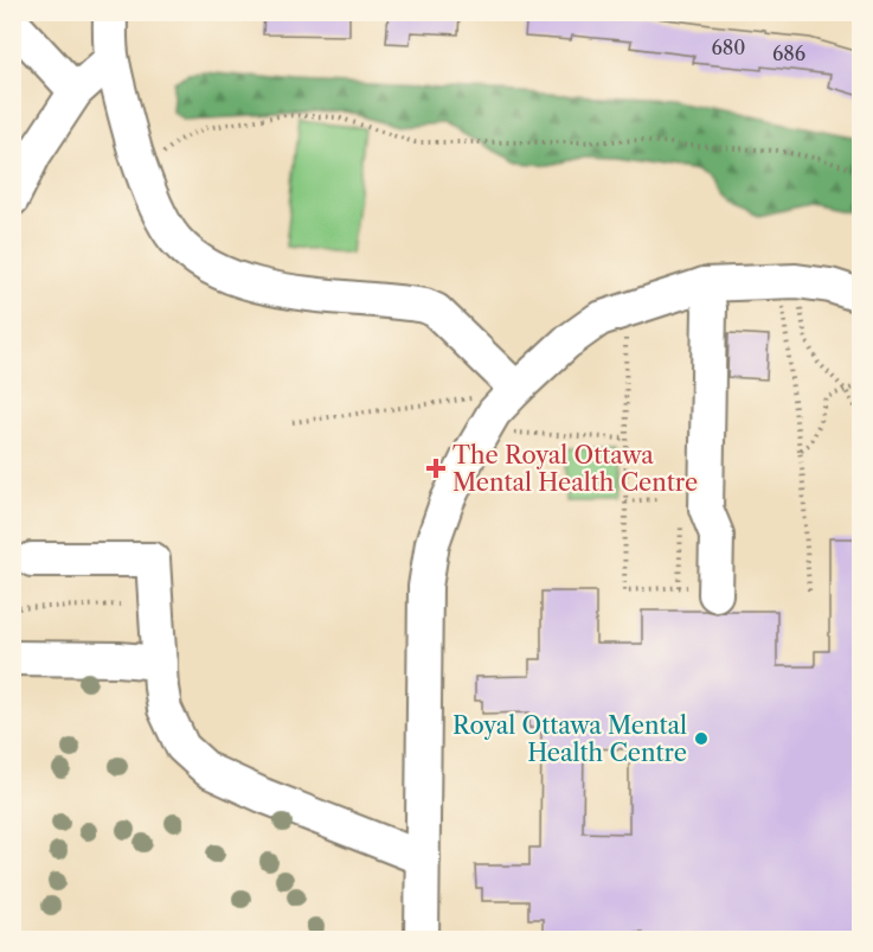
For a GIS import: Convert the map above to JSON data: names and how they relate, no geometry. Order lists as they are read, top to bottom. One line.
{"places":{"health":["The Royal Ottawa Mental Health Centre"],"other":["Royal Ottawa Mental Health Centre"]},"house_numbers":["680","686"]}
